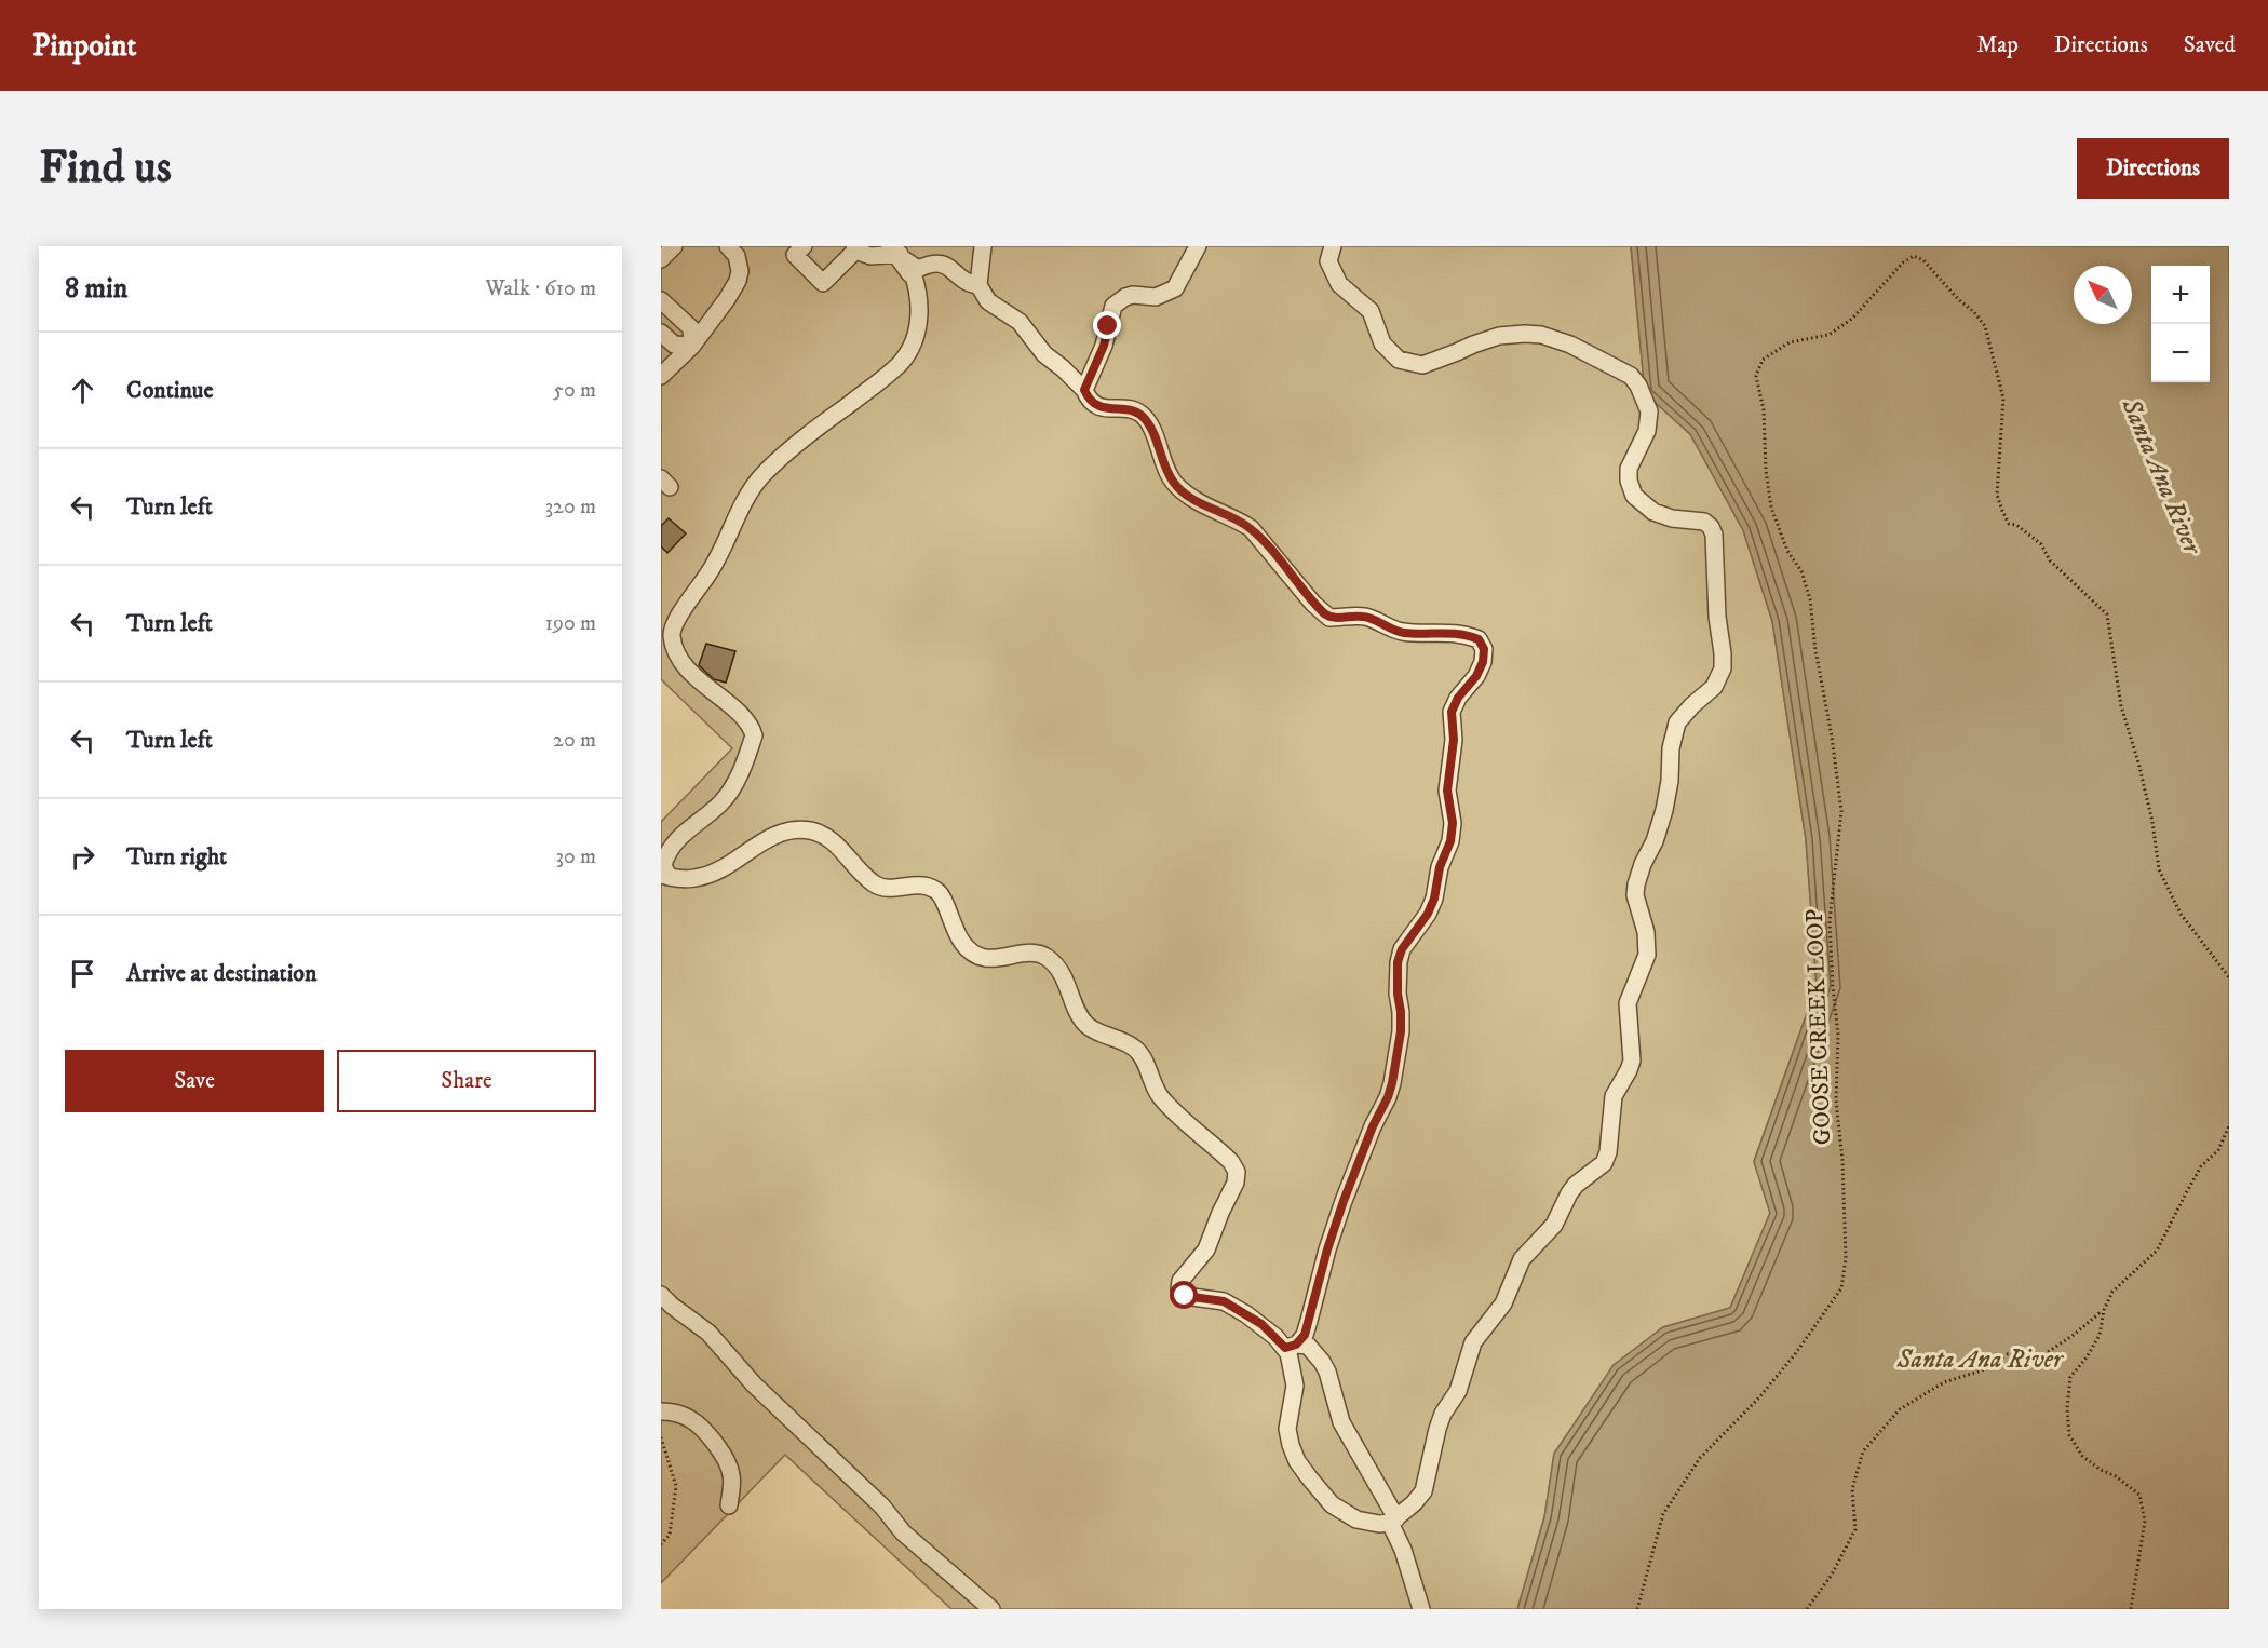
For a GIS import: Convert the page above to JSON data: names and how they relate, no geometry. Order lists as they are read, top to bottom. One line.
{"streets":{"path":["GOOSE CREEK LOOP"]},"water":["Santa Ana River"],"north":"top left","page":{"header":"Pinpoint","nav":["Map","Directions","Saved"],"buttons":["Directions",["Save","Share"]],"title":"Find us","heading":["8 min","Walk · 610 m"],"map_buttons":["+","−"],"list":[["Continue","50 m"],["Turn left","320 m"],["Turn left","190 m"],["Turn left","20 m"],["Turn right","30 m"],"Arrive at destination"]}}
